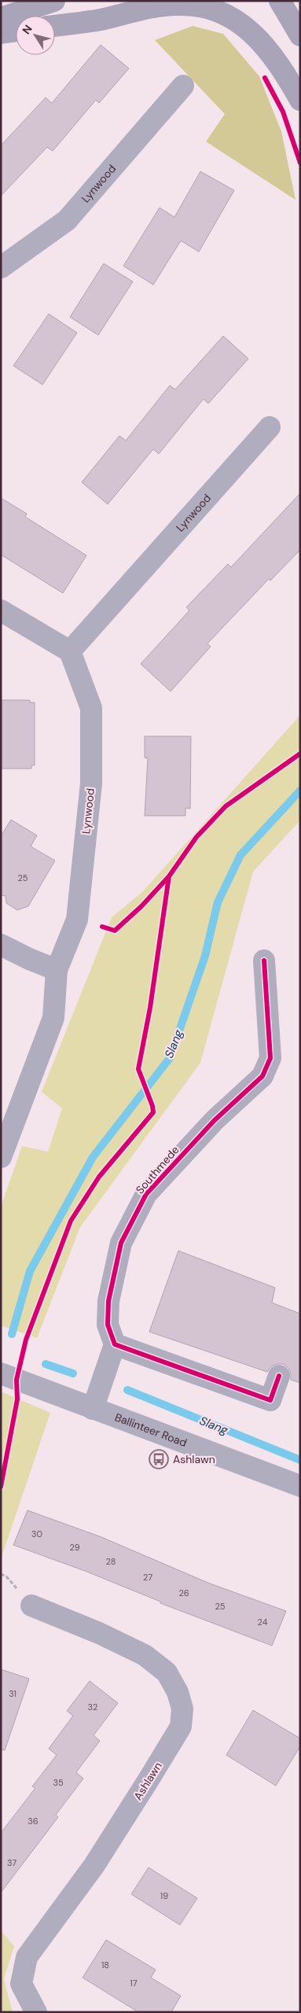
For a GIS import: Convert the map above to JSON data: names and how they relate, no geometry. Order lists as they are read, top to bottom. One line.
{"streets":{"street":["Lynwood","Southmede","Ballinteer Road","Ashlawn"]},"water":["Slang"],"places":{"bus stop":["Ashlawn"]},"house_numbers":["25","30","29","28","27","26","25","24","31","32","35","36","37","19","18","17"],"north":"top left"}
